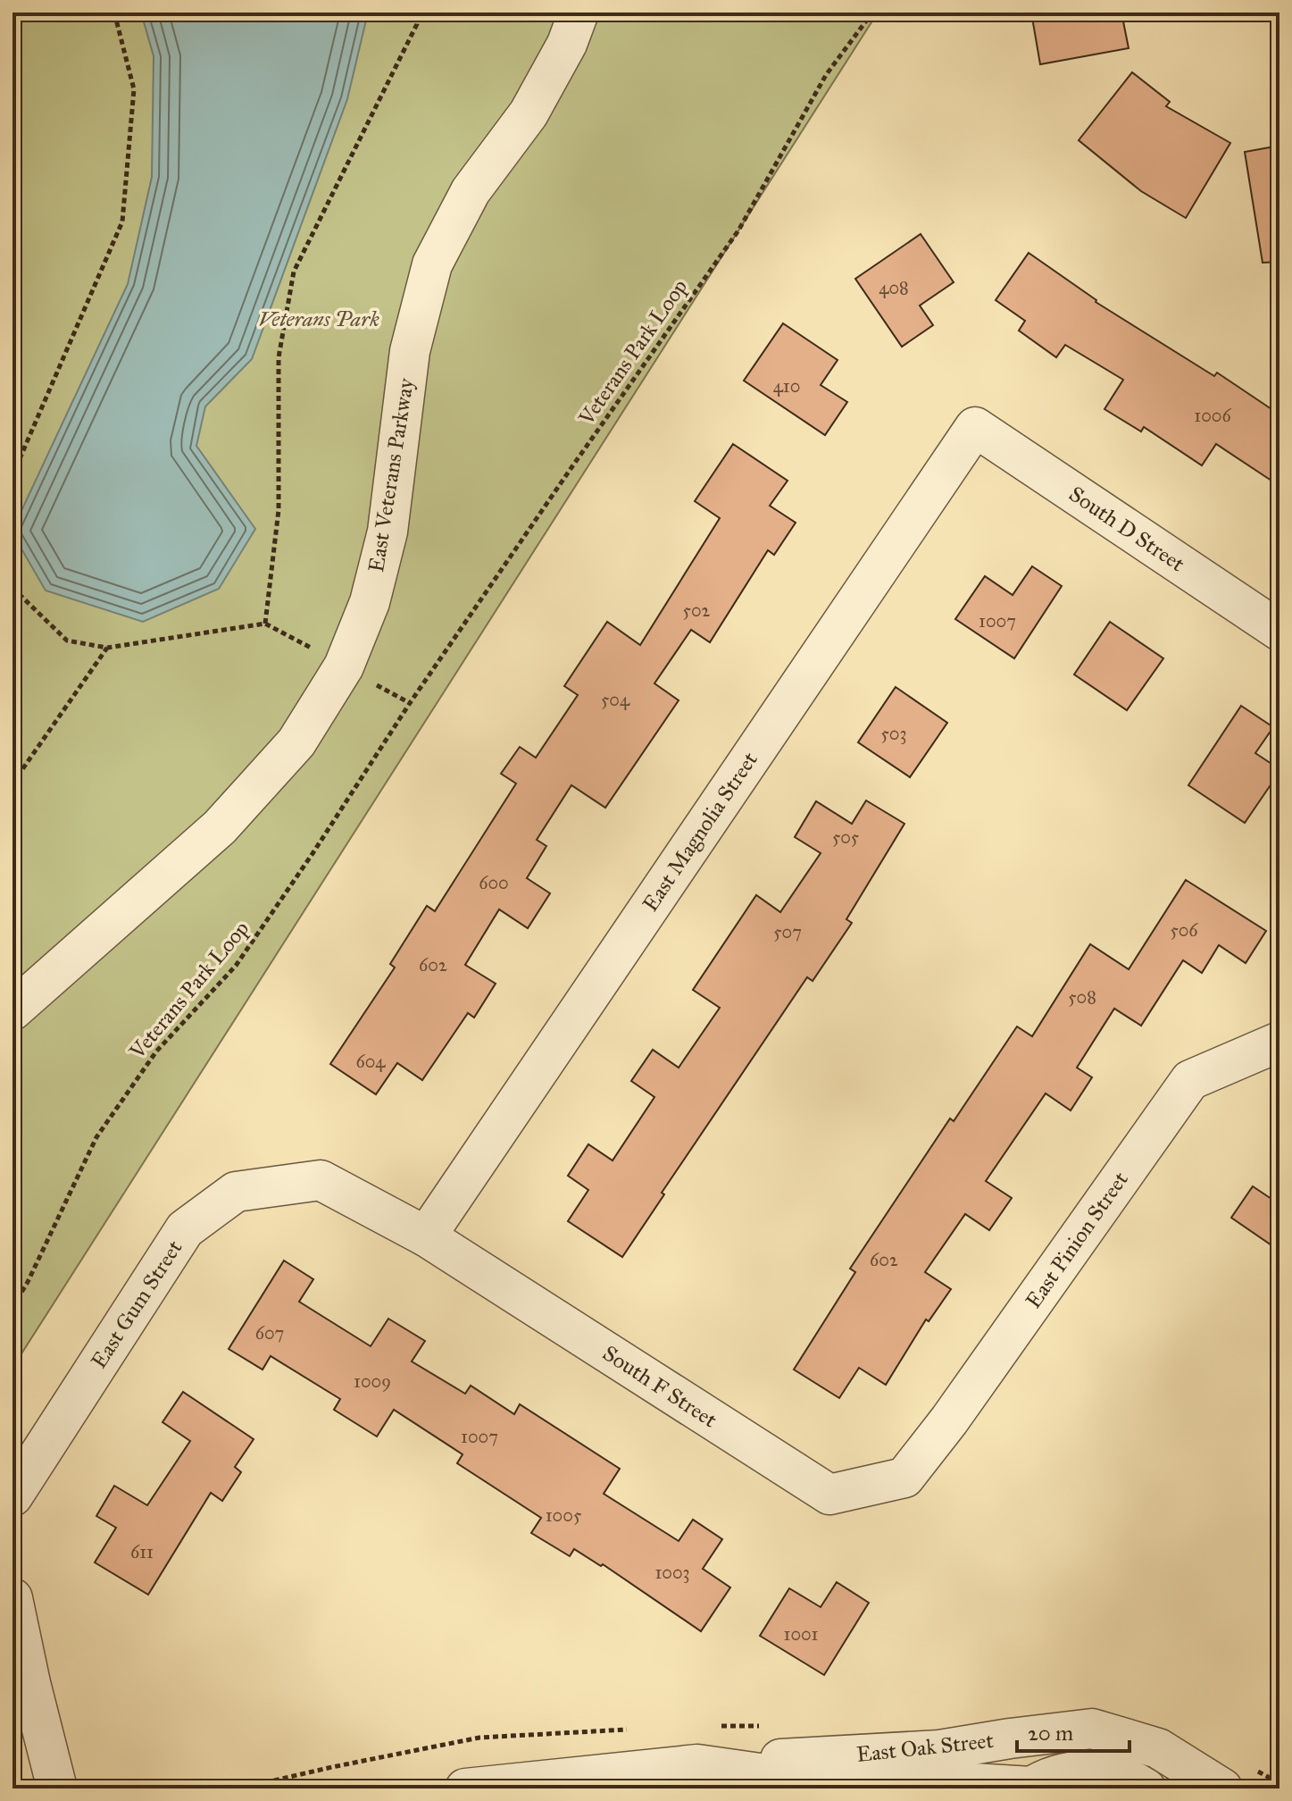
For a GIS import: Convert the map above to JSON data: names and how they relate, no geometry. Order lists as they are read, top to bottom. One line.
{"streets":{"street":["East Veterans Parkway","South D Street","East Magnolia Street","East Pinion Street","East Gum Street","South F Street","East Oak Street"],"path":["Veterans Park Loop"]},"crossings":[["South D Street","East Magnolia Street"],["East Magnolia Street","East Gum Street"],["East Magnolia Street","South F Street"],["East Pinion Street","South F Street"],["East Gum Street","South F Street"]],"parks":["Veterans Park"],"house_numbers":["408","410","1006","502","1007","504","503","505","600","506","507","602","508","604","602","607","1009","1007","1005","611","1003","1001"],"scale_bar":"20 m"}
